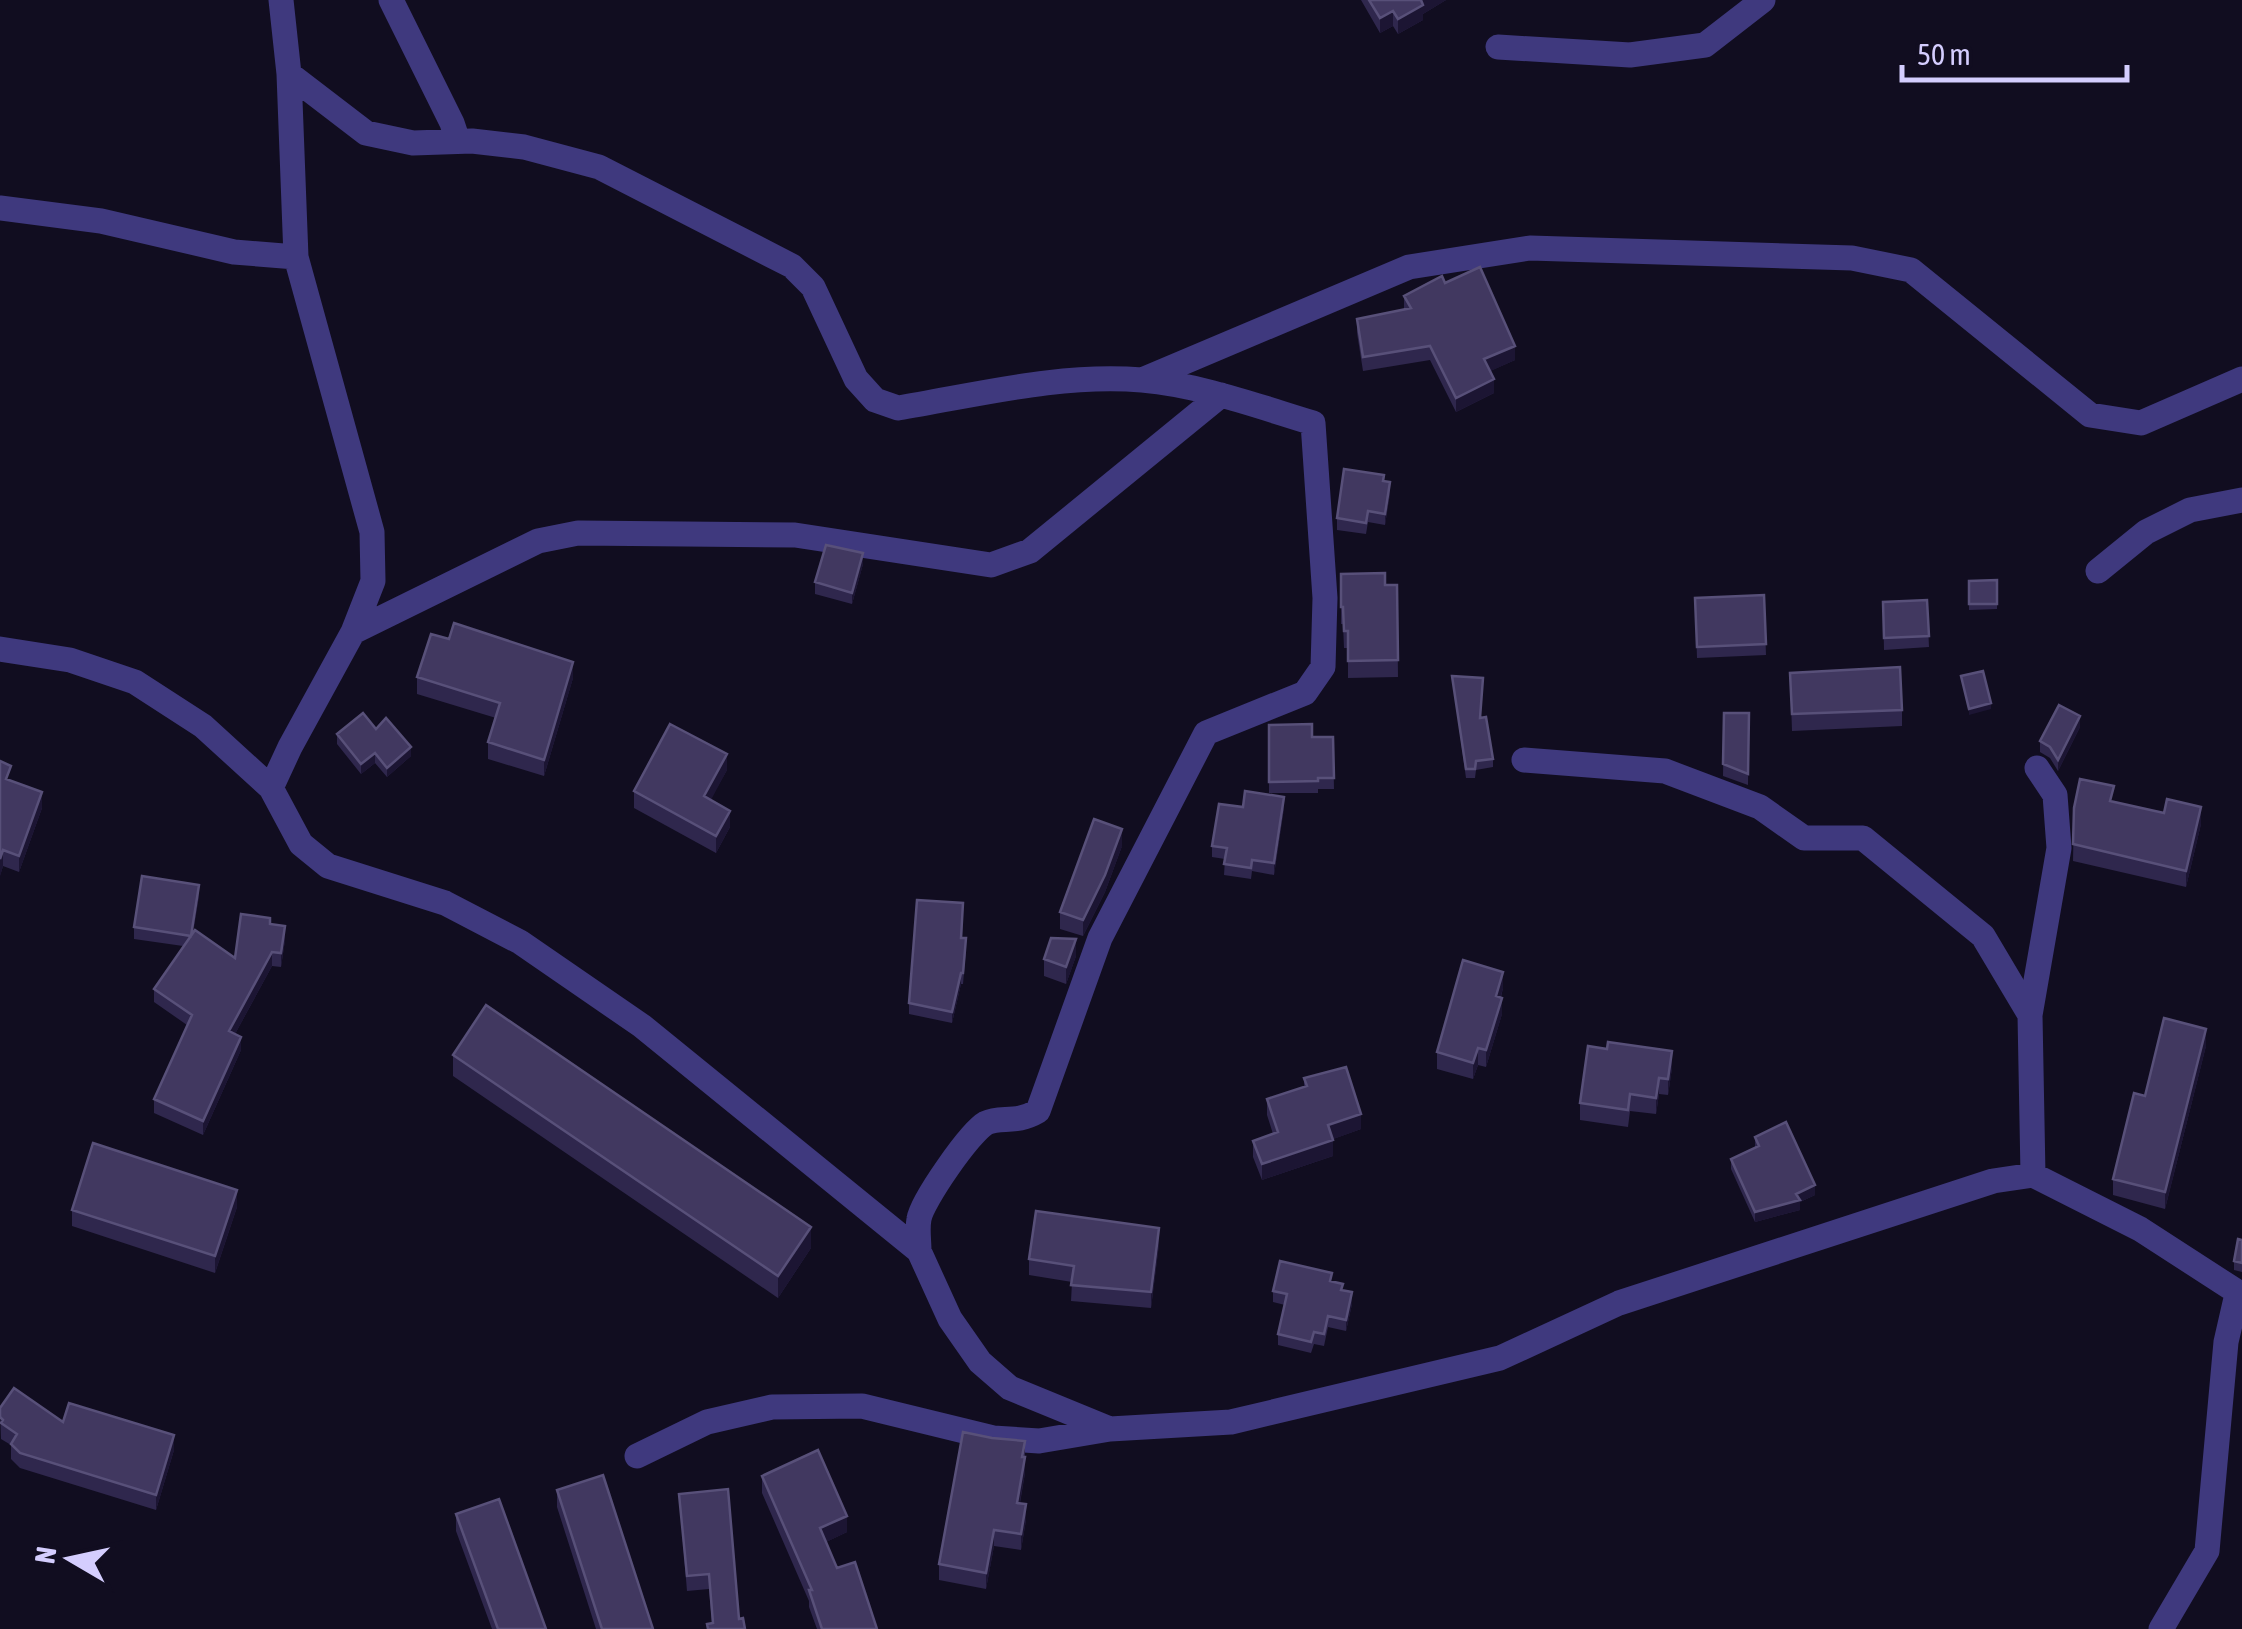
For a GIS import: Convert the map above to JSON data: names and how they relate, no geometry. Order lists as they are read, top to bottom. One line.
{"scale_bar":"50 m","north":"left"}
